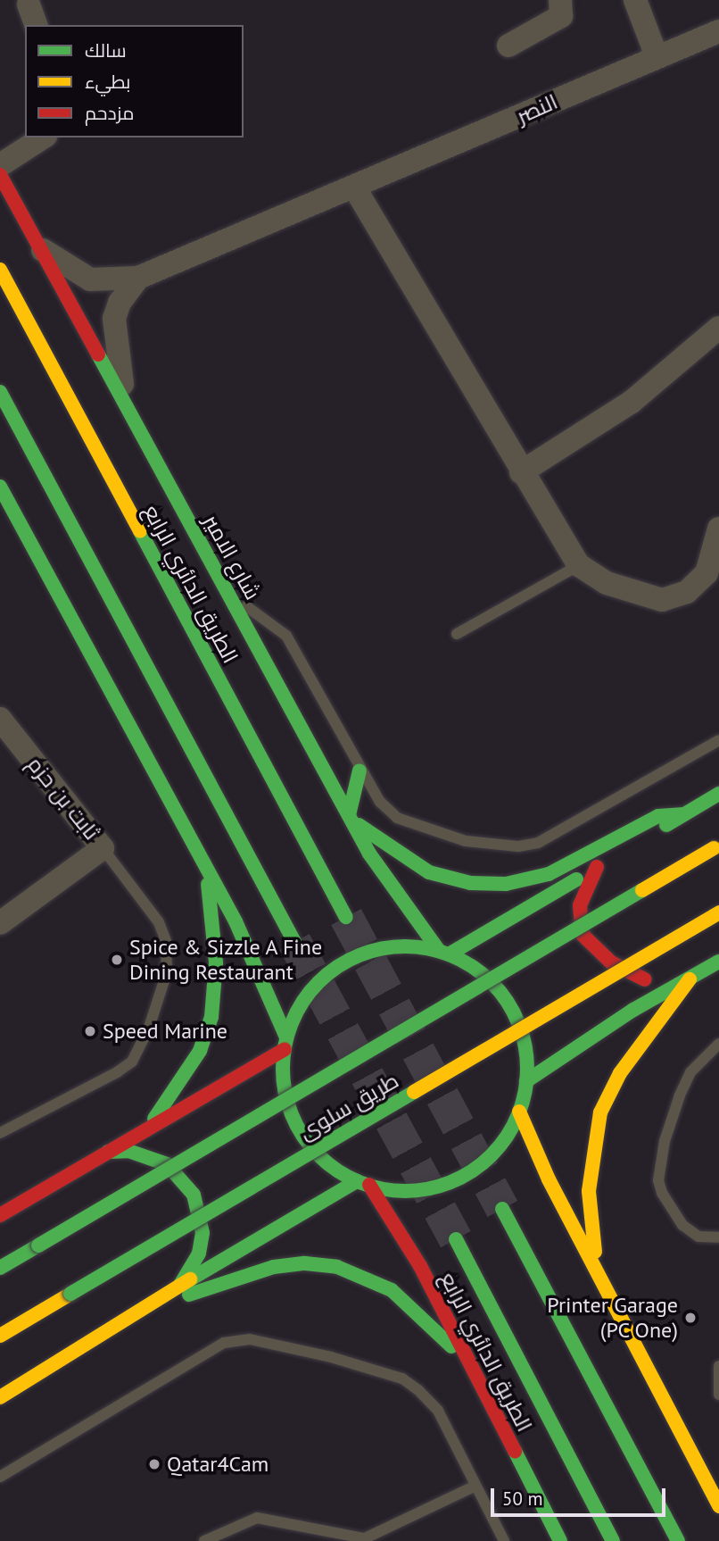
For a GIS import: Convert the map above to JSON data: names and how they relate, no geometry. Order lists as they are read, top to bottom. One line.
{"streets":{"main road":["شارع الامير","الطريق الدائري الرابع","طريق سلوى"],"street":["النصر","ثابت بن حزم"]},"crossings":[["النصر","شارع الامير"]],"places":["Spice & Sizzle A Fine Dining Restaurant","Speed Marine","Printer Garage (PC One)","Qatar4Cam"],"legend":["سالك","بطيء","مزدحم"],"scale_bar":"50 m"}
